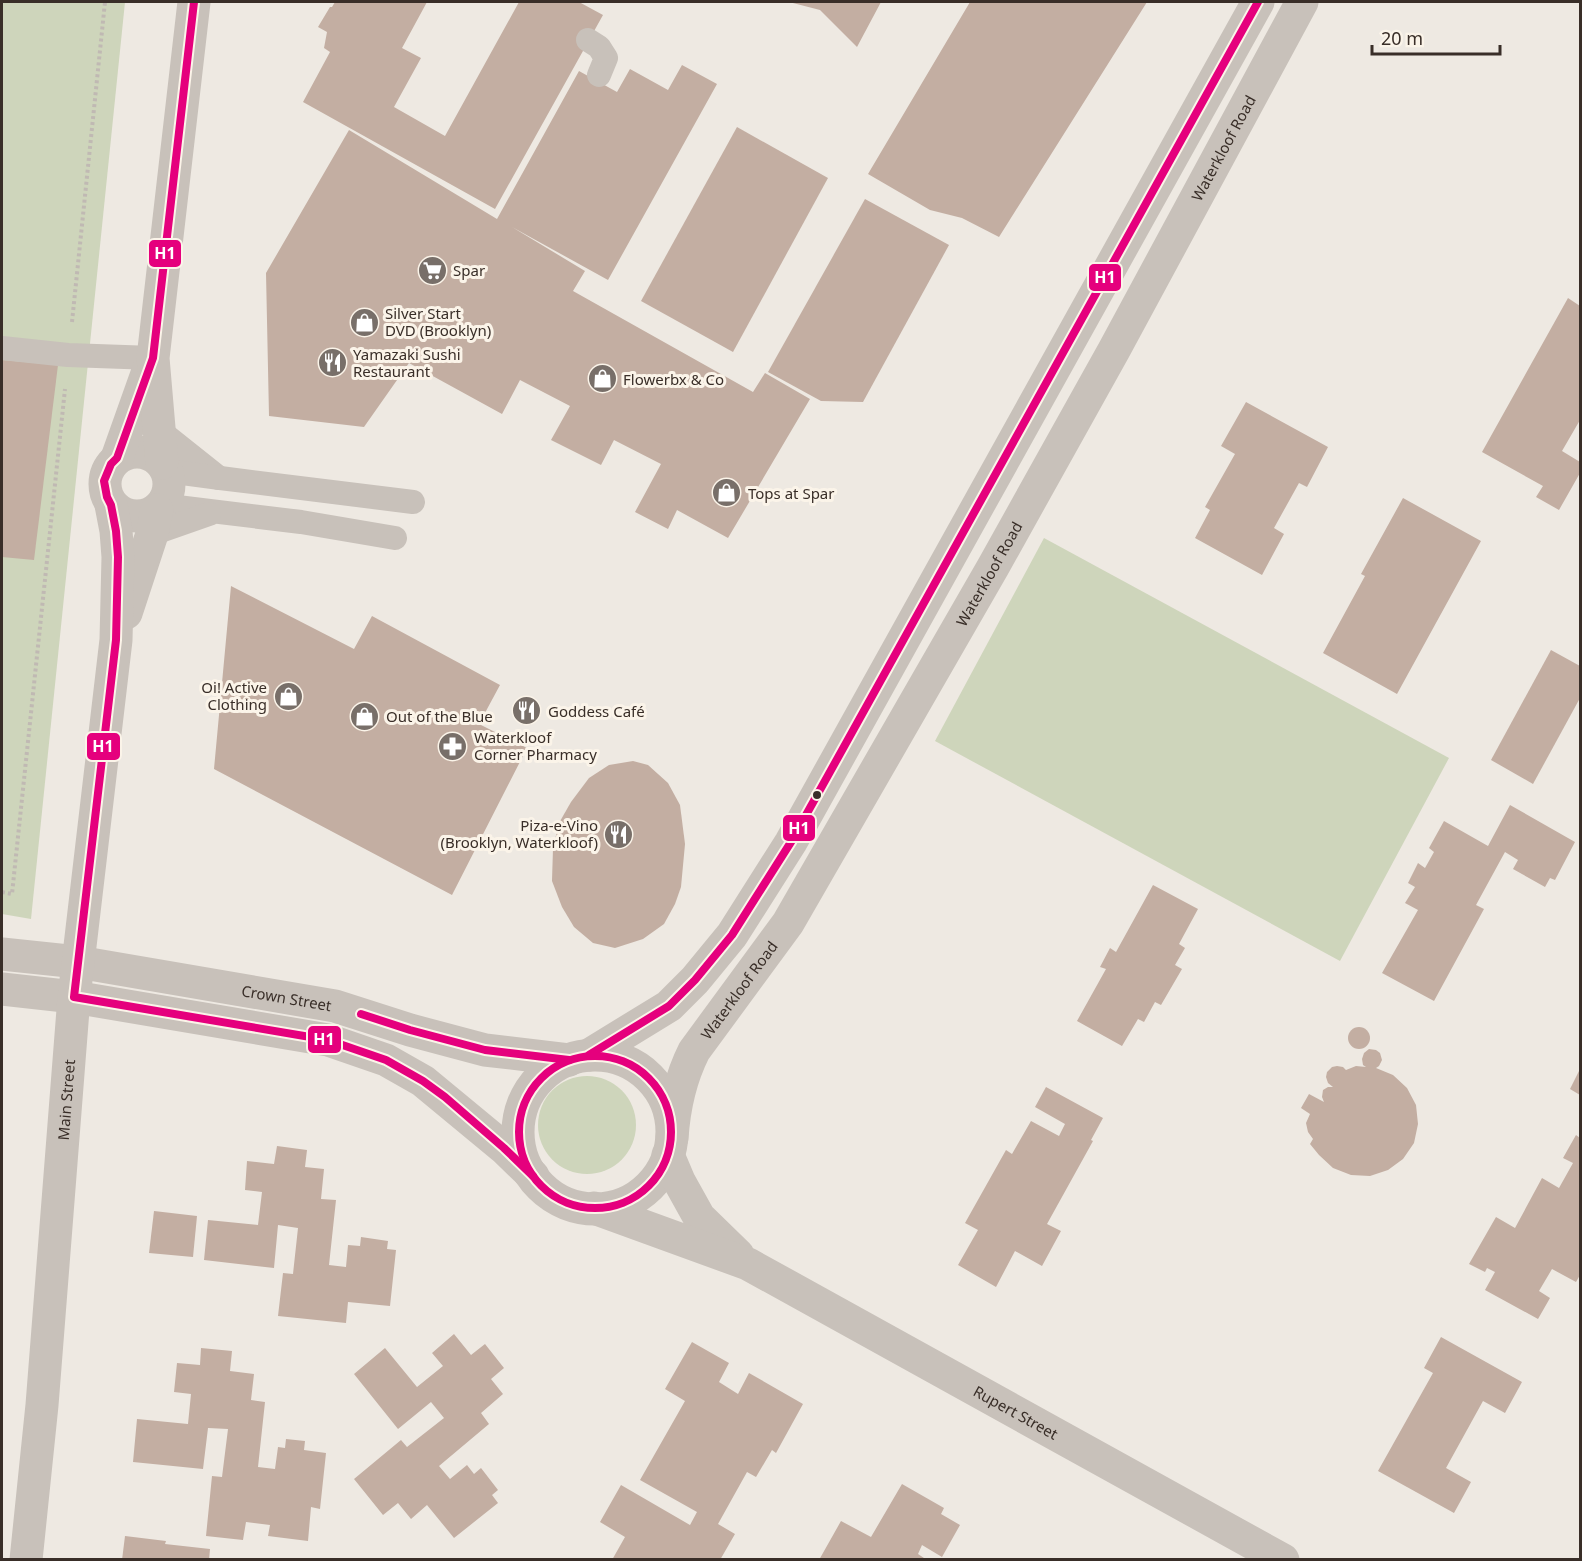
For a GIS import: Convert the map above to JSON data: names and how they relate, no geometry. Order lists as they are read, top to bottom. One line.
{"streets":{"street":["Waterkloof Road","Crown Street","Main Street","Rupert Street"]},"crossings":[["Waterkloof Road","Crown Street"],["Waterkloof Road","Rupert Street"],["Crown Street","Main Street"],["Crown Street","Rupert Street"]],"places":{"supermarket":["Spar"],"shop":["Silver Start DVD (Brooklyn)","Flowerbx & Co","Tops at Spar","Oi! Active Clothing","Out of the Blue"],"restaurant":["Yamazaki Sushi Restaurant","Goddess Café","Piza-e-Vino (Brooklyn, Waterkloof)"],"pharmacy":["Waterkloof Corner Pharmacy"]},"lines":["transit line H1"],"scale_bar":"20 m"}
